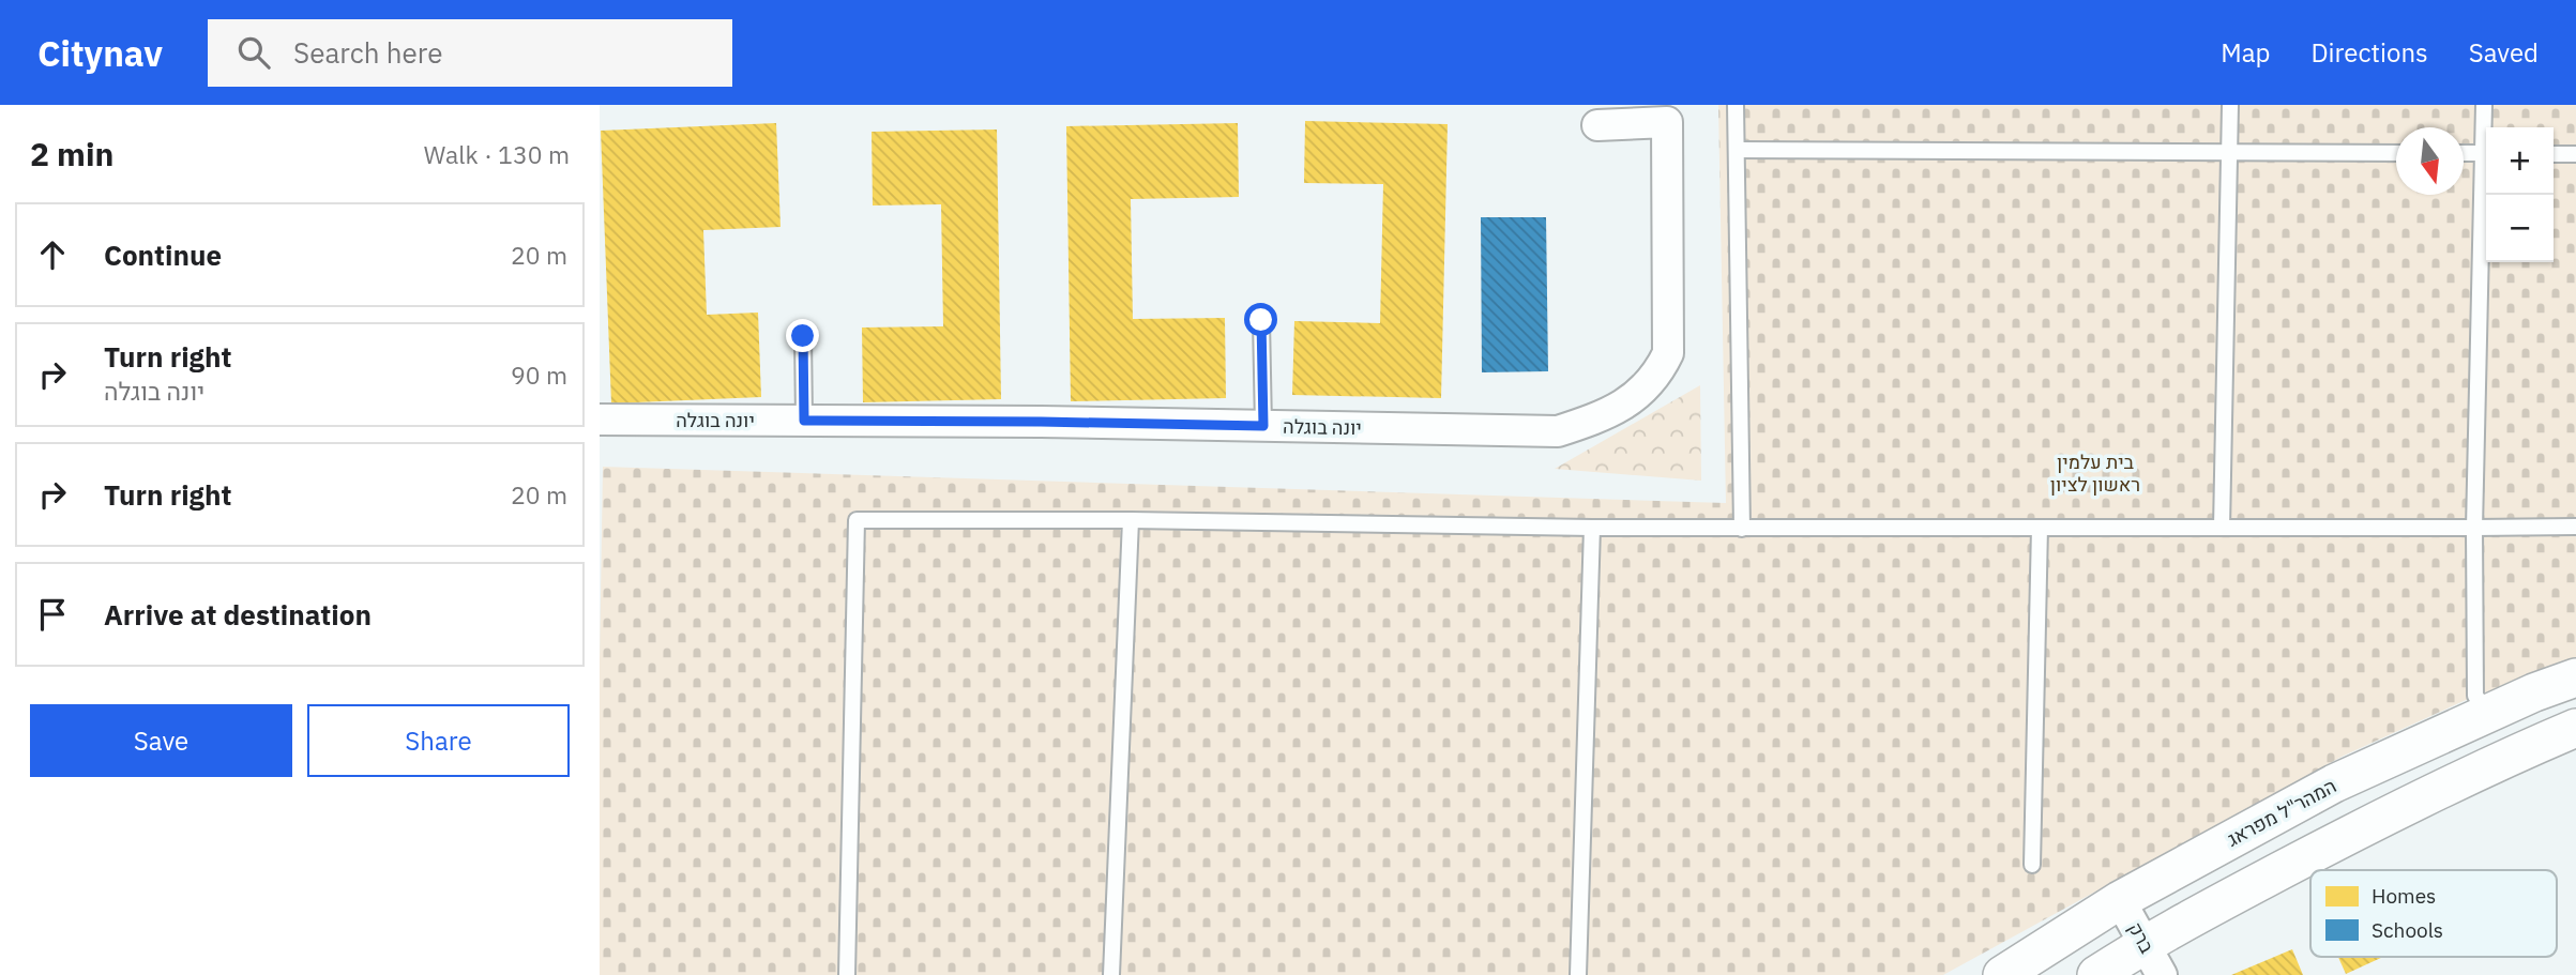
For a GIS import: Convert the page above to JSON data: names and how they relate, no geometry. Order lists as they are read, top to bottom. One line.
{"streets":{"street":["יונה בוגלה","המהר\"ל מפראג","ברק"]},"crossings":[["המהר\"ל מפראג","ברק"]],"parks":["בית עלמין ראשון לציון"],"legend":["Homes","Schools"],"north":"bottom","page":{"header":"Citynav","search":"Search here","nav":["Map","Directions","Saved"],"heading":["2 min","Walk · 130 m"],"map_buttons":["+","−"],"list":[["Continue","20 m"],["Turn right","יונה בוגלה","90 m"],["Turn right","20 m"],"Arrive at destination"],"buttons":["Save","Share"]}}
